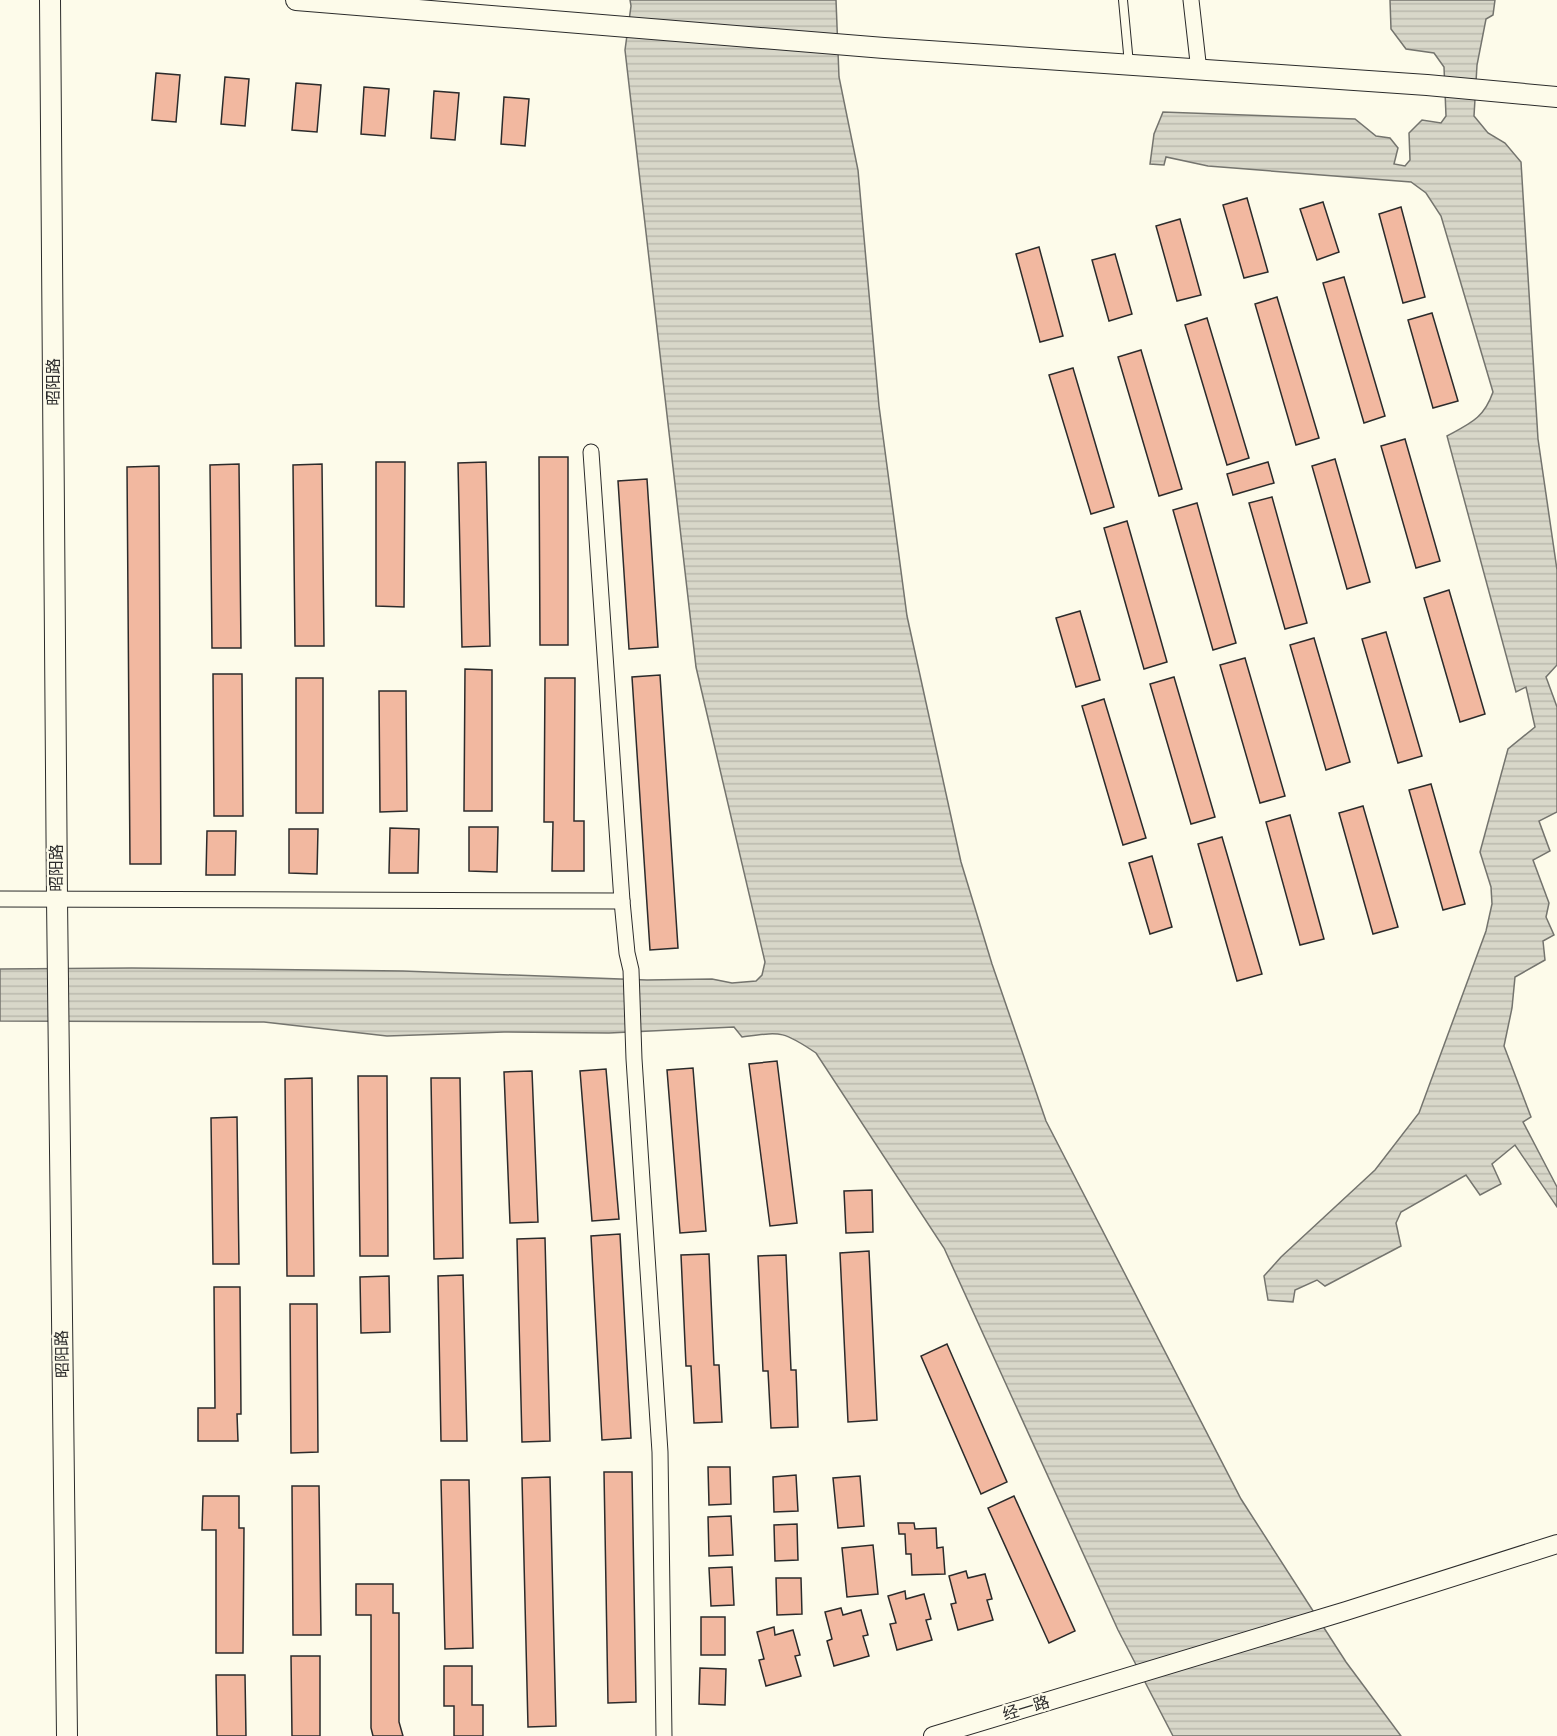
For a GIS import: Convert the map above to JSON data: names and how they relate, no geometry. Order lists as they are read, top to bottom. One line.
{"streets":{"main road":["昭阳路"],"street":["经一路"]}}
